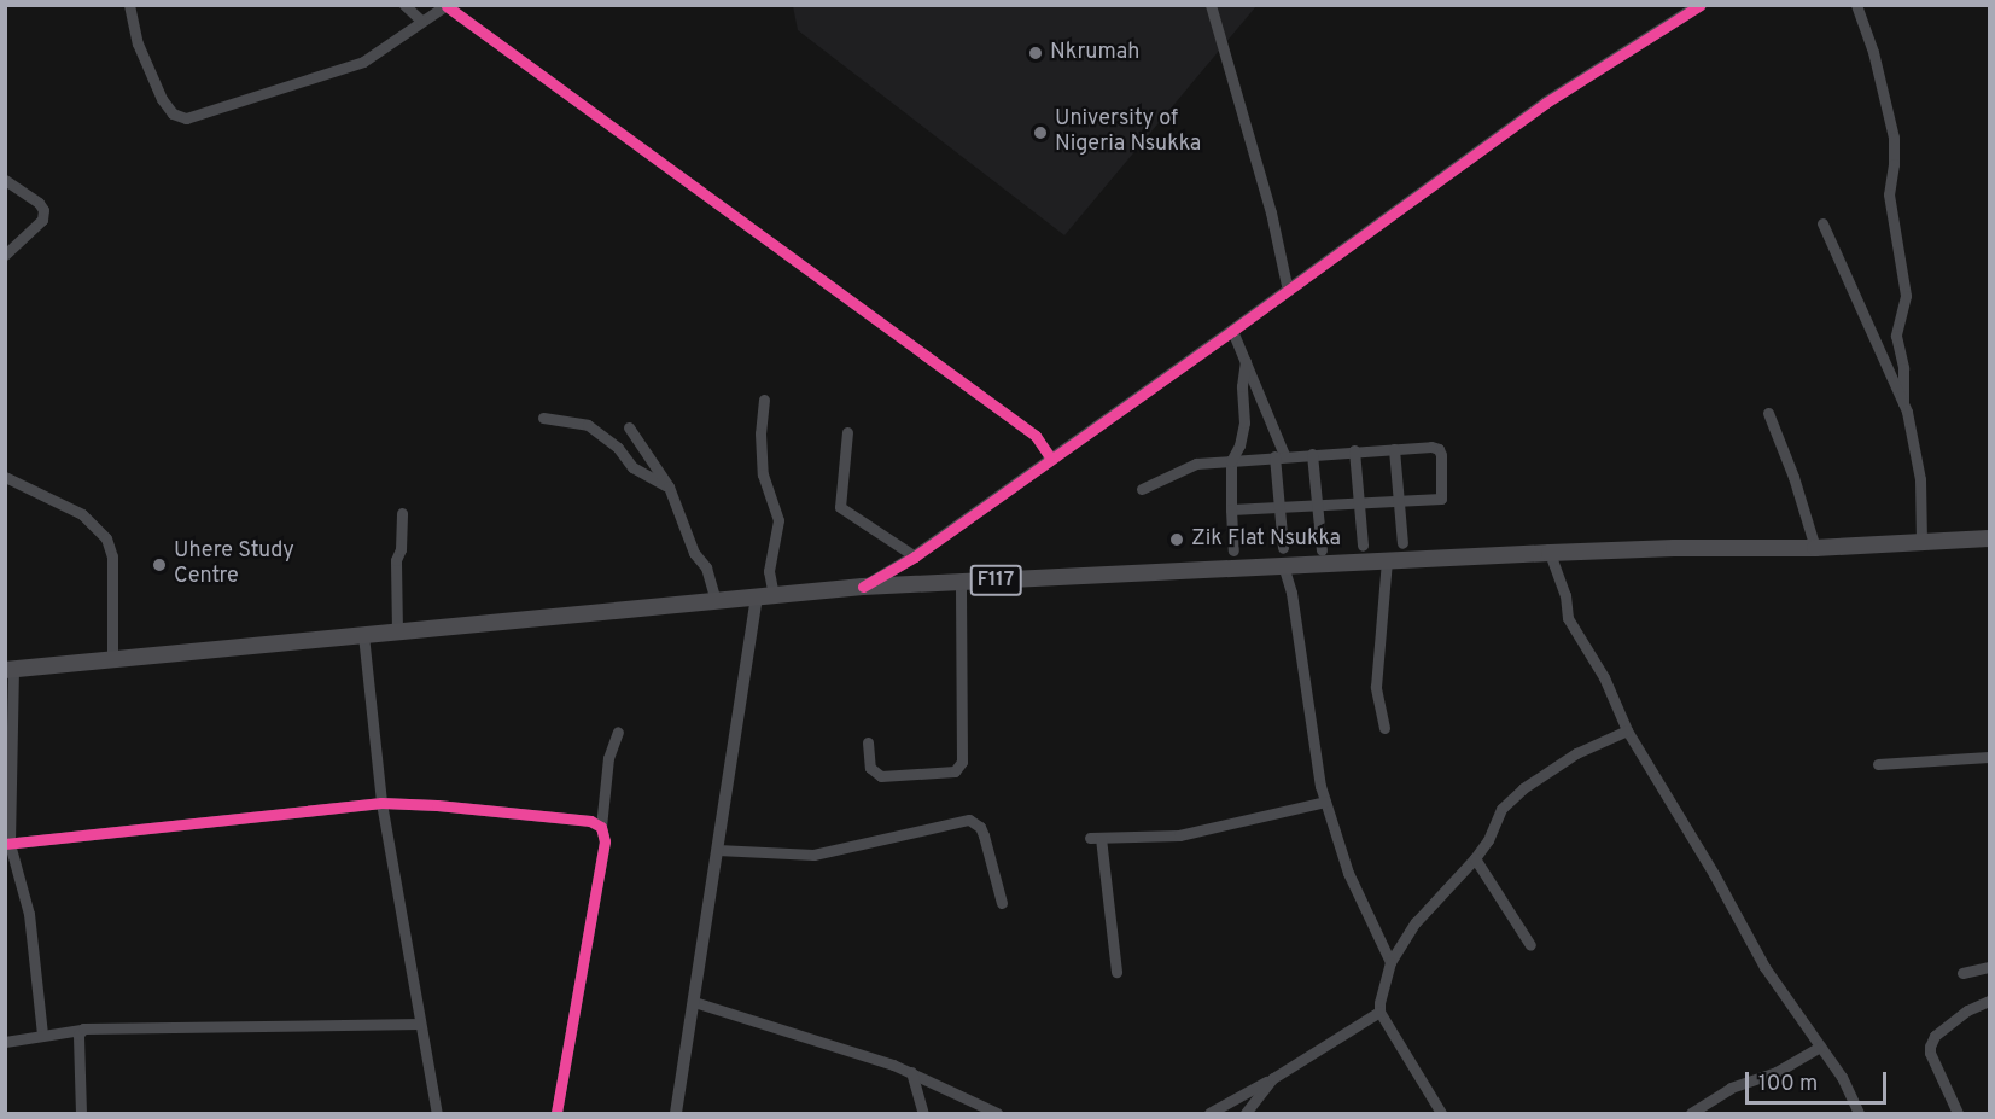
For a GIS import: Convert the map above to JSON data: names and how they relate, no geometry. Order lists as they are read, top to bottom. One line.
{"streets":{"main road":["F117"]},"places":["Nkrumah","University of Nigeria Nsukka","Zik Flat Nsukka","Uhere Study Centre"],"scale_bar":"100 m"}
